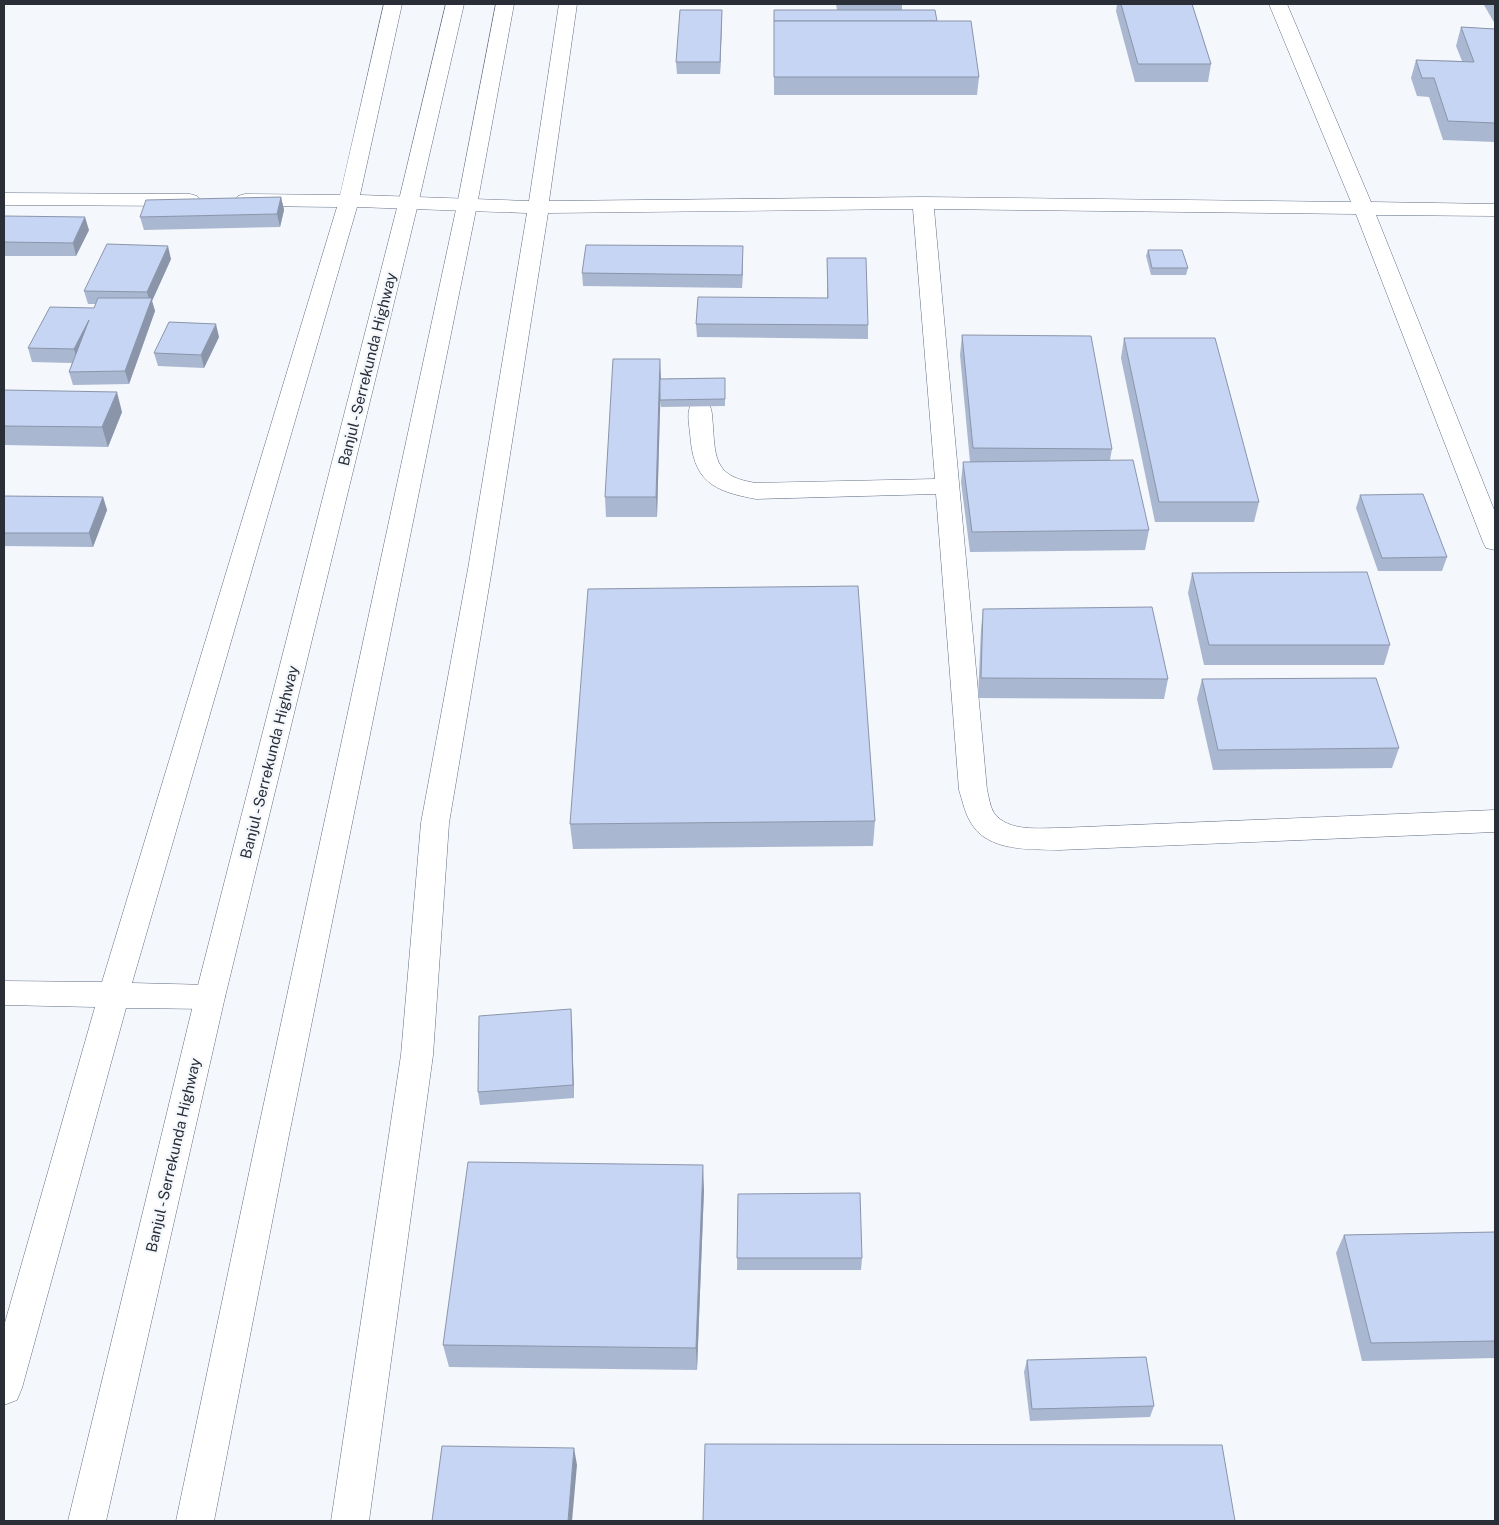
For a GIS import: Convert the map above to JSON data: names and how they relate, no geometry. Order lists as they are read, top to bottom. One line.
{"streets":{"main road":["Banjul - Serrekunda Highway"]}}
